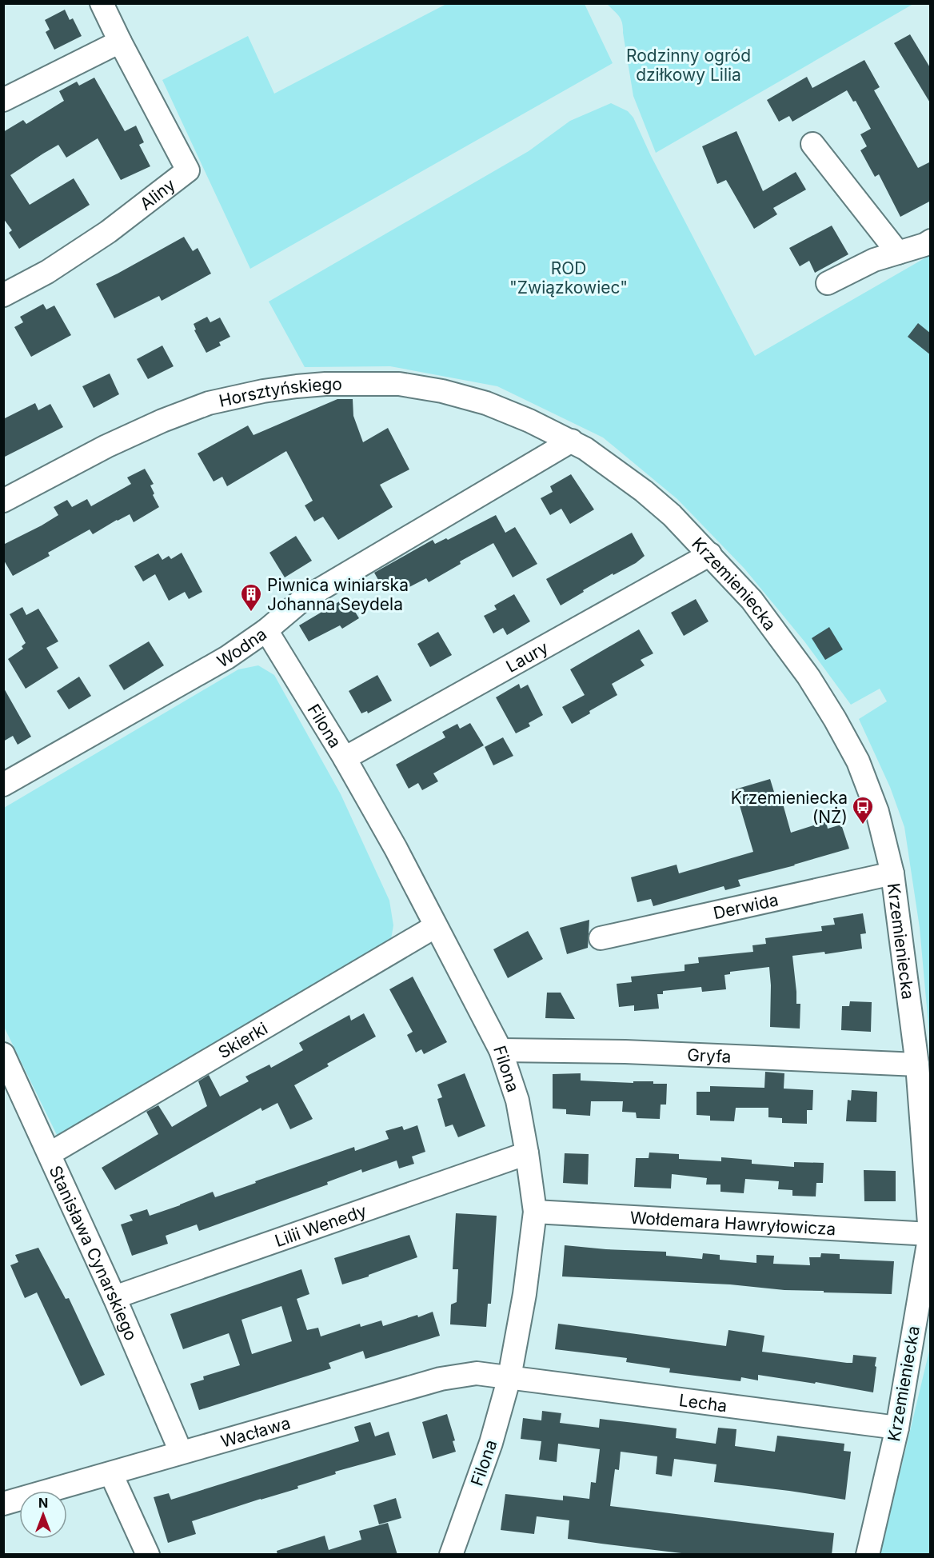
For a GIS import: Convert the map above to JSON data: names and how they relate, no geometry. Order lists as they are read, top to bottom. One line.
{"streets":{"street":["Aliny","Horsztyńskiego","Krzemieniecka","Wodna","Laury","Filona","Derwida","Skierki","Gryfa","Wołdemara Hawryłowicza","Lilii Wenedy","Stanisława Cynarskiego","Lecha","Wacława"]},"crossings":[["Horsztyńskiego","Krzemieniecka"],["Horsztyńskiego","Wodna"],["Krzemieniecka","Wodna"],["Krzemieniecka","Laury"],["Krzemieniecka","Derwida"],["Krzemieniecka","Gryfa"],["Krzemieniecka","Wołdemara Hawryłowicza"],["Krzemieniecka","Lecha"],["Wodna","Filona"],["Laury","Filona"],["Filona","Skierki"],["Filona","Gryfa"],["Filona","Wołdemara Hawryłowicza"],["Filona","Lilii Wenedy"],["Filona","Lecha"],["Filona","Wacława"],["Skierki","Stanisława Cynarskiego"],["Lilii Wenedy","Stanisława Cynarskiego"],["Stanisława Cynarskiego","Wacława"],["Lecha","Wacława"]],"parks":["Rodzinny ogród dziłkowy Lilia","ROD \"Związkowiec\""],"places":{"building":["Piwnica winiarska Johanna Seydela"],"bus stop":["Krzemieniecka (NŻ)"]},"north":"top"}
